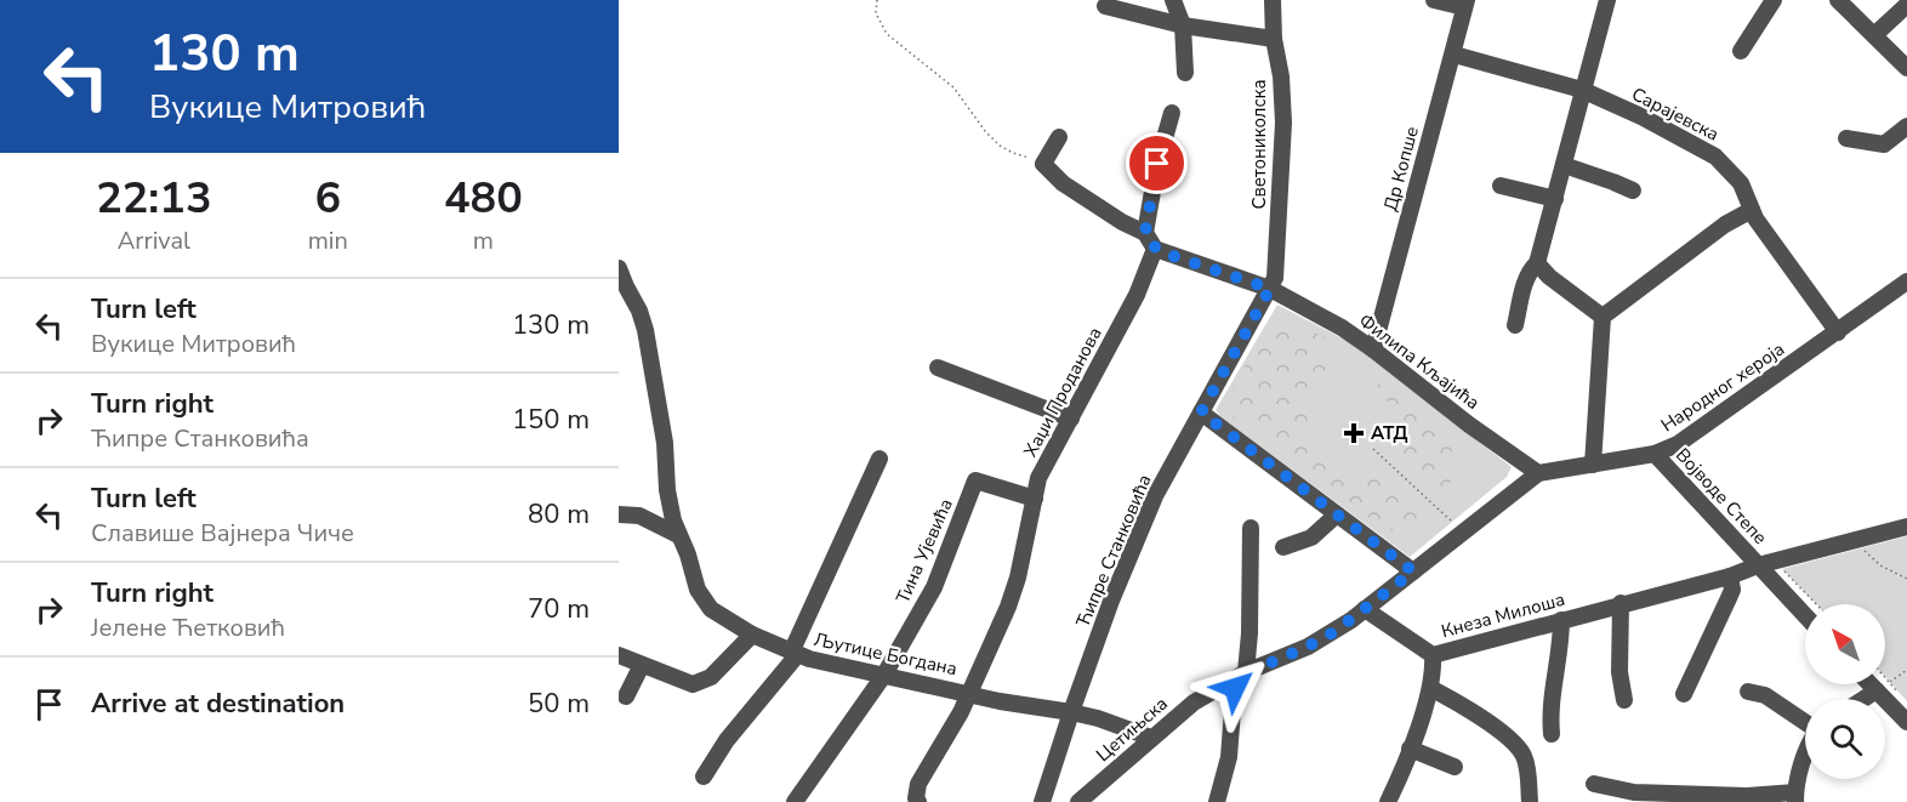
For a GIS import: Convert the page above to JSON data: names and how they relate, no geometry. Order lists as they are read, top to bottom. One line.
{"streets":{"street":["Сарајевска","Светониколска","Др Копше","Филипа Кљајића","Народног хероја","Хаџи Проданова","Војводе Степе","Тина Ујевића","Ћипре Станковића","Кнеза Милоша","Љутице Богдана","Цетињска"]},"crossings":[["Сарајевска","Др Копше"],["Сарајевска","Народног хероја"],["Светониколска","Филипа Кљајића"],["Светониколска","Ћипре Станковића"],["Др Копше","Филипа Кљајића"],["Филипа Кљајића","Народног хероја"],["Филипа Кљајића","Хаџи Проданова"],["Филипа Кљајића","Ћипре Станковића"],["Филипа Кљајића","Цетињска"],["Народног хероја","Војводе Степе"],["Народног хероја","Цетињска"],["Хаџи Проданова","Тина Ујевића"],["Хаџи Проданова","Љутице Богдана"],["Војводе Степе","Кнеза Милоша"],["Тина Ујевића","Љутице Богдана"],["Ћипре Станковића","Љутице Богдана"],["Кнеза Милоша","Цетињска"],["Љутице Богдана","Цетињска"]],"places":{"health":["АТД"]},"north":"top left","page":{"turn":["130 m","Вукице Митровић"],"eta":["22:13","Arrival","6","min","480","m"],"list":[{"name":"Turn left","note":"Вукице Митровић","value":"130 m"},{"name":"Turn right","note":"Ћипре Станковића","value":"150 m"},{"name":"Turn left","note":"Славише Вајнера Чиче","value":"80 m"},{"name":"Turn right","note":"Јелене Ћетковић","value":"70 m"},{"name":"Arrive at destination","value":"50 m"}]}}
